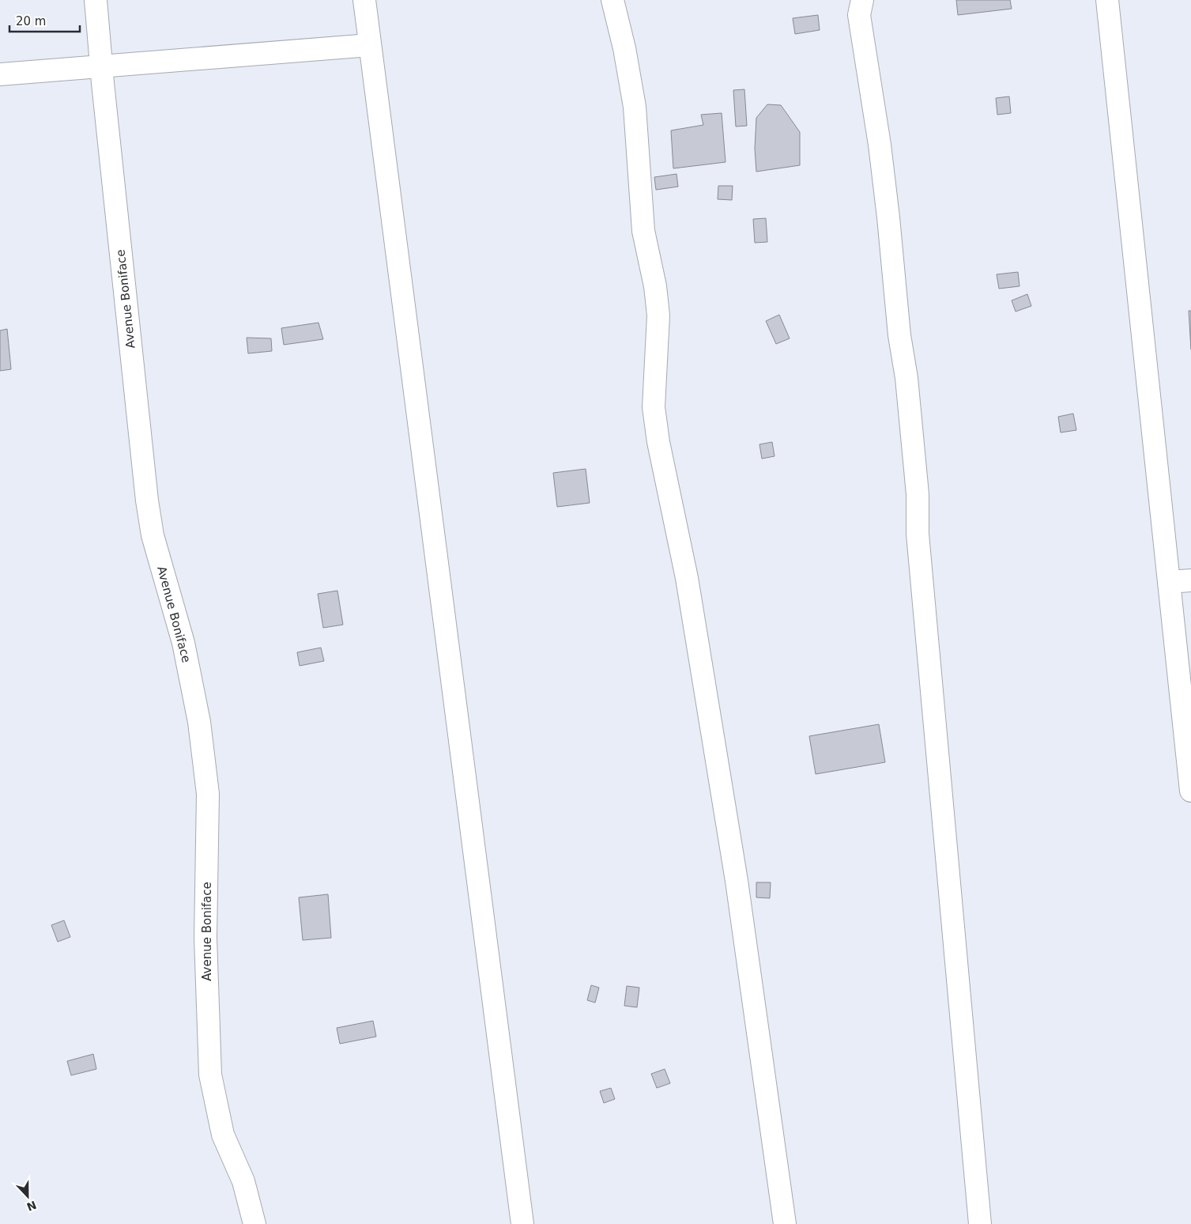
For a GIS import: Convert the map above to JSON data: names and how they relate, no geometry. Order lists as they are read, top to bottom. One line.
{"streets":{"street":["Avenue Boniface"]},"scale_bar":"20 m","north":"bottom"}
